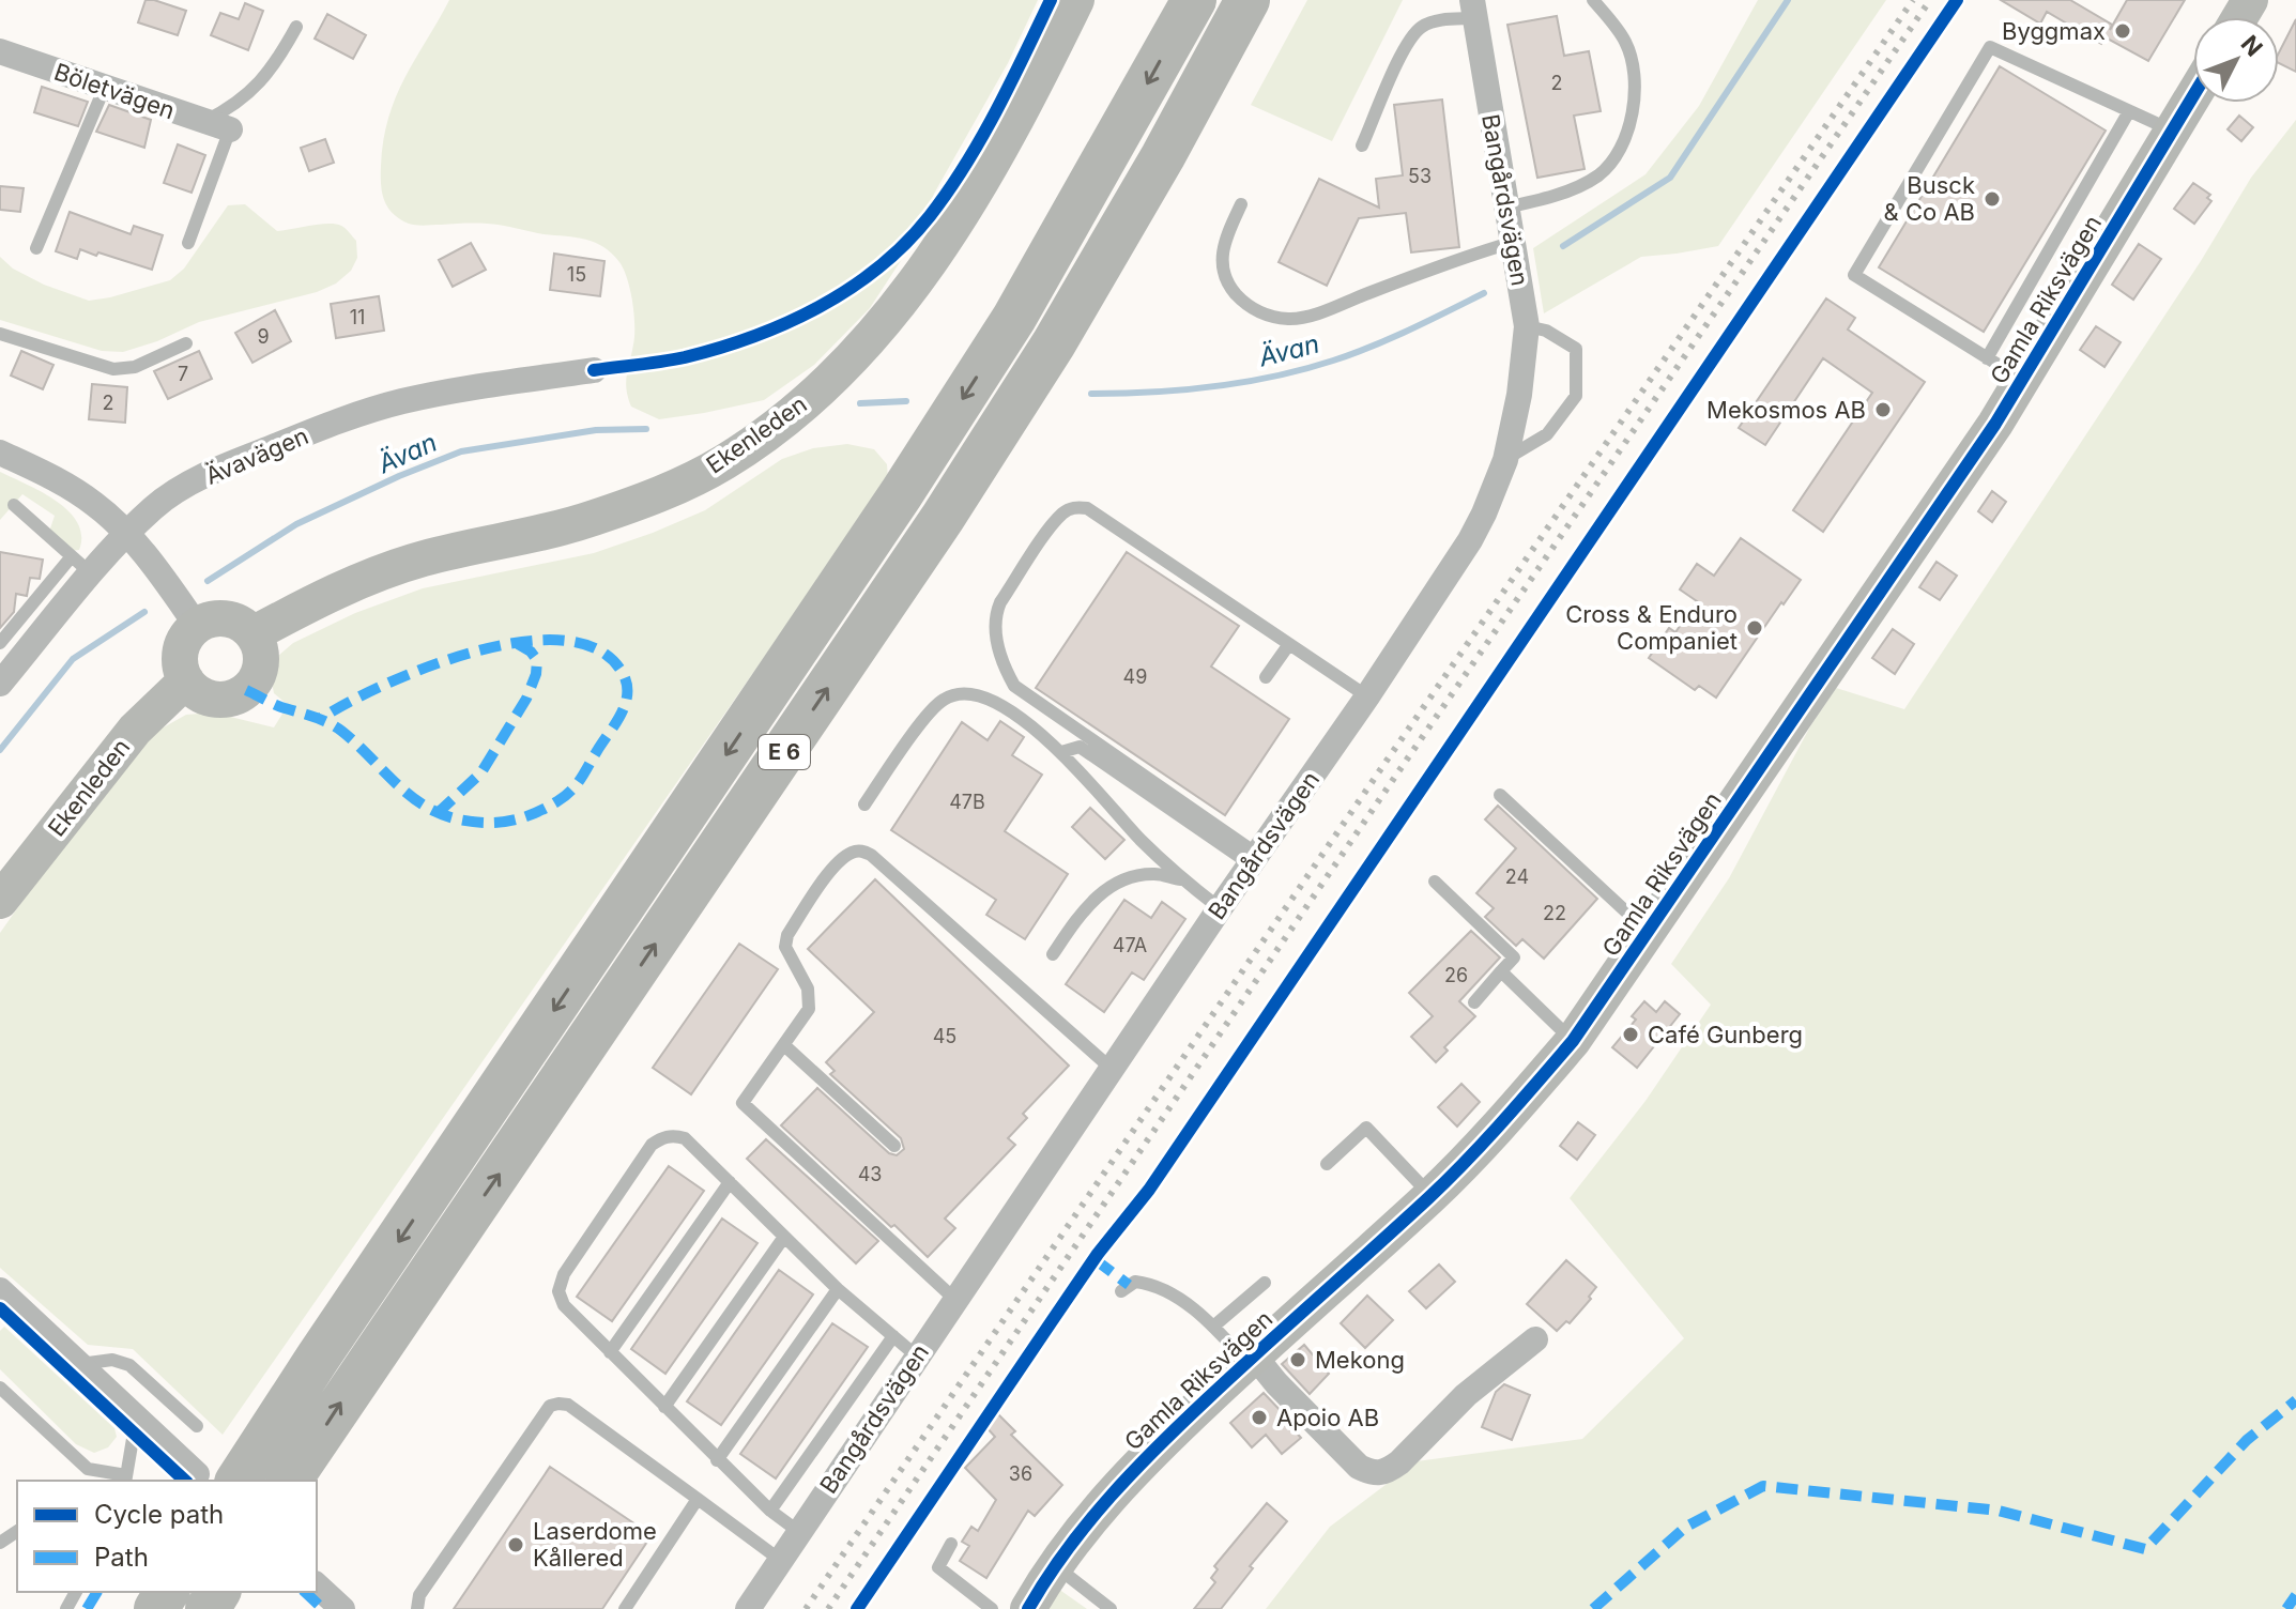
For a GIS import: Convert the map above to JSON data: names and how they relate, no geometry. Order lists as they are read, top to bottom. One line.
{"streets":{"highway":["E 6"],"street":["Böletvägen","Bangårdsvägen","Gamla Riksvägen","Ekenleden","Ävavägen"]},"water":["Ävan"],"places":["Byggmax","Busck & Co AB","Mekosmos AB","Cross & Enduro Companiet","Café Gunberg","Mekong","Apoio AB","Laserdome Kållered"],"house_numbers":["2","53","15","11","9","7","2","49","47B","24","22","47A","26","45","43","36"],"legend":["Cycle path","Path"],"north":"top right"}
